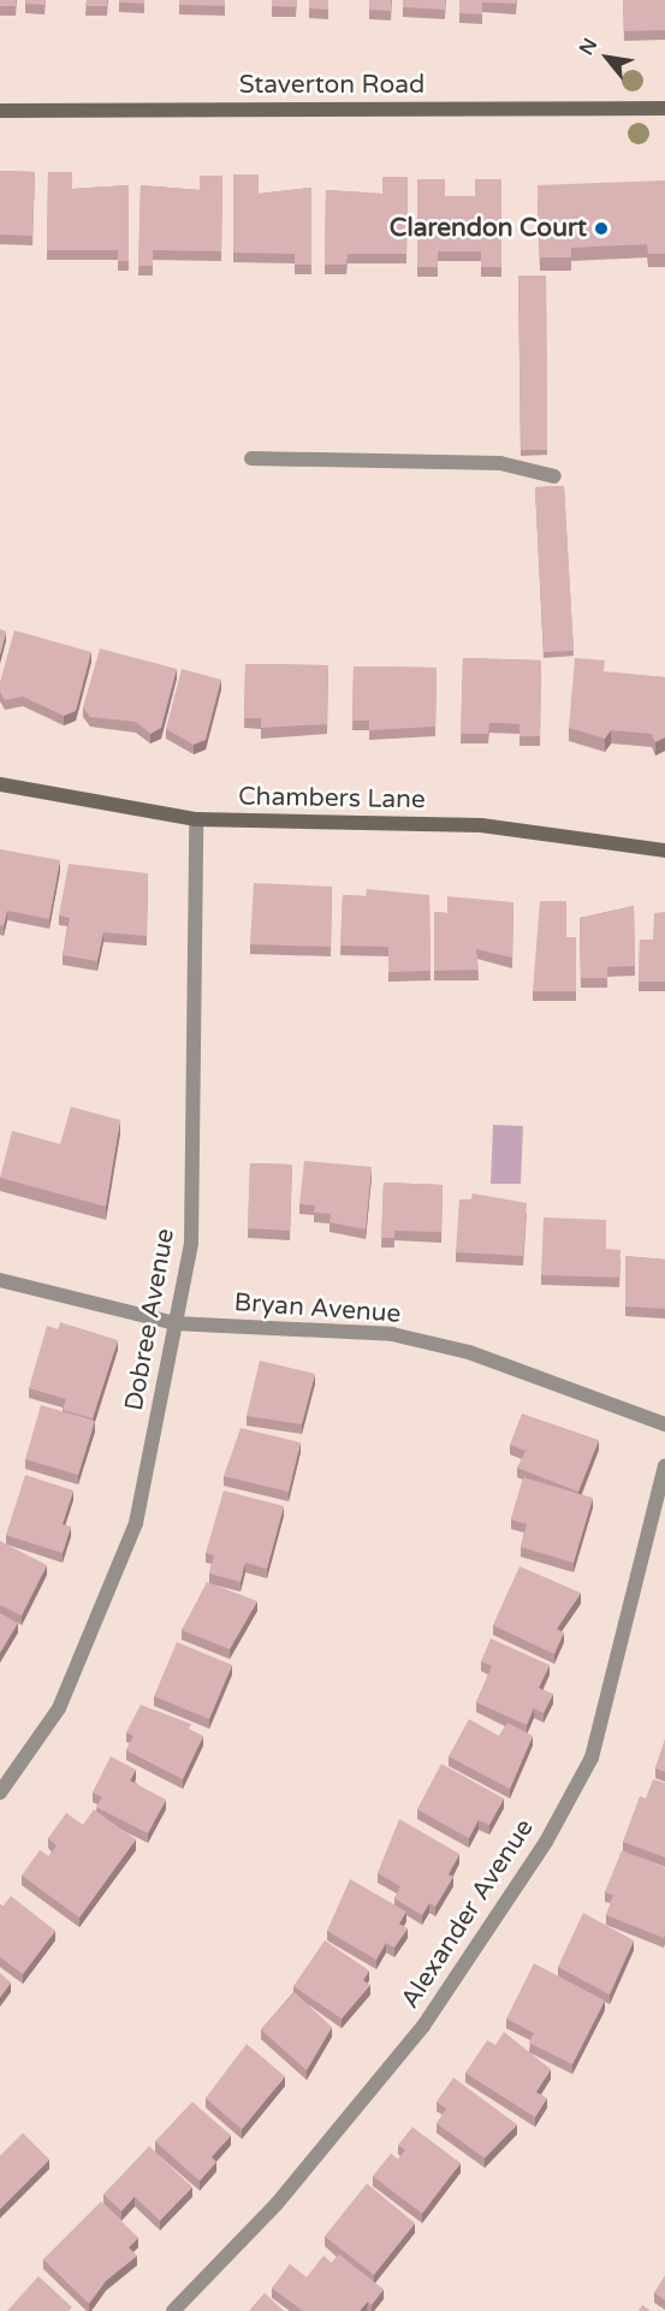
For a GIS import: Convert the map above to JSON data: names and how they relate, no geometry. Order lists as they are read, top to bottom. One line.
{"streets":{"street":["Staverton Road","Chambers Lane","Bryan Avenue","Dobree Avenue","Alexander Avenue"]},"crossings":[["Chambers Lane","Dobree Avenue"],["Bryan Avenue","Dobree Avenue"]],"places":["Clarendon Court"],"north":"top left"}
